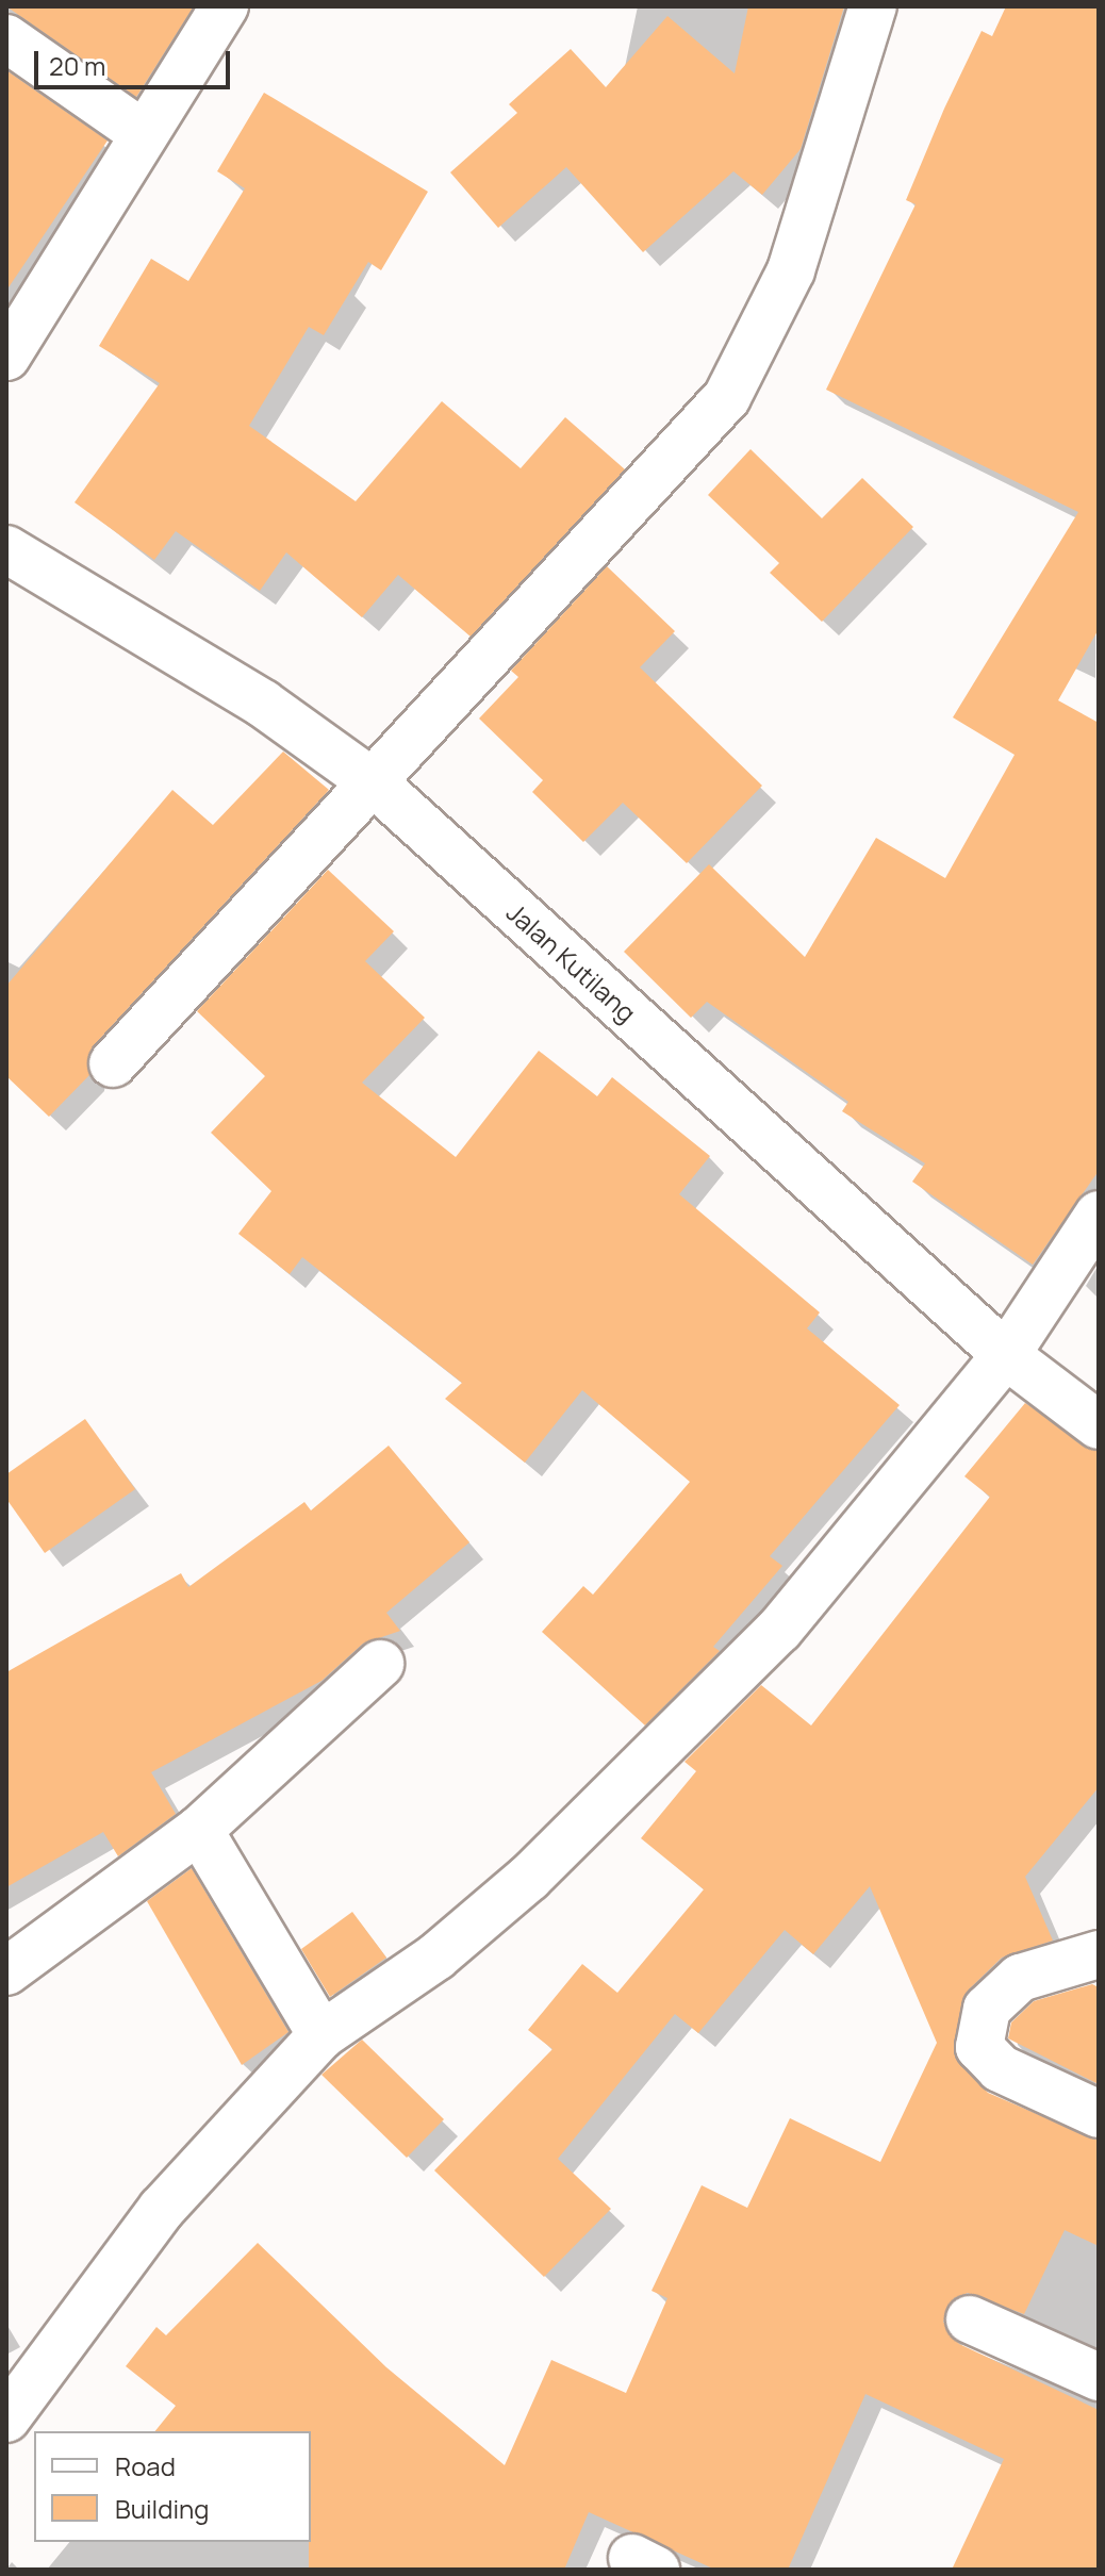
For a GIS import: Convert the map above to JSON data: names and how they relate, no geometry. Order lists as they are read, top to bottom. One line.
{"streets":{"street":["Jalan Kutilang"]},"legend":["Road","Building"],"scale_bar":"20 m"}
